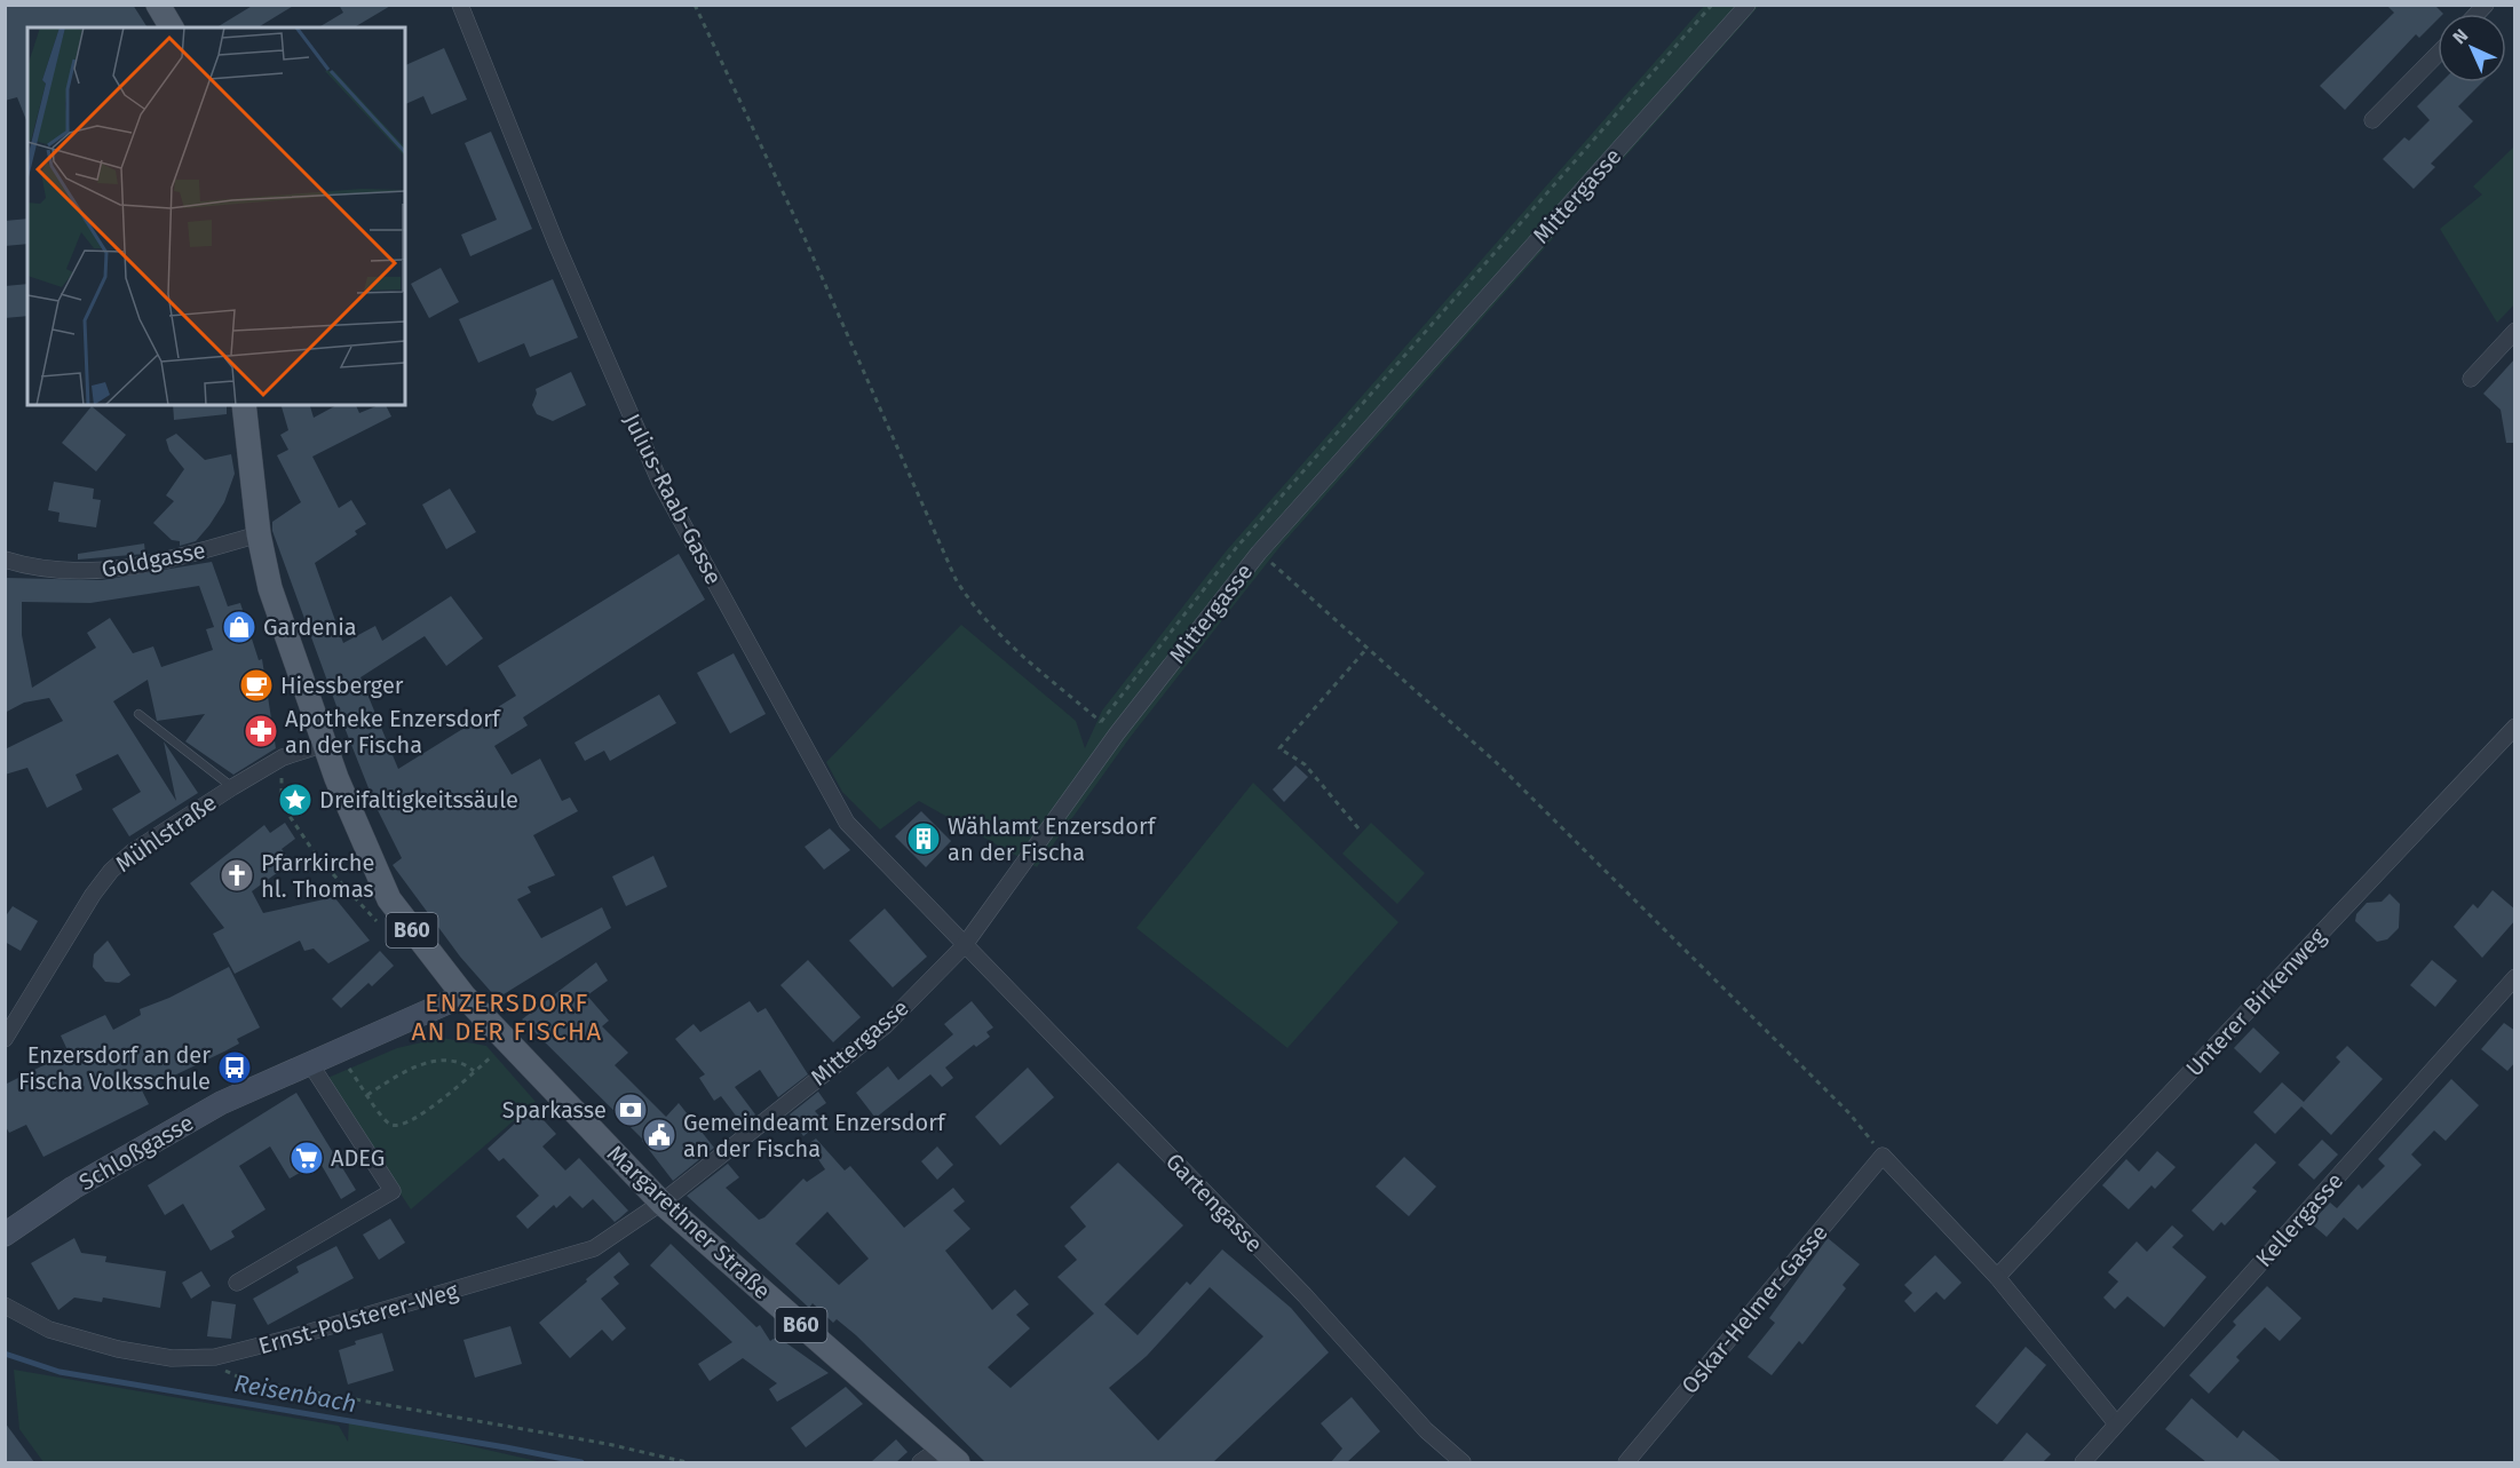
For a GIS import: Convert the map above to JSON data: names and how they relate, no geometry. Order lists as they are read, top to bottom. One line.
{"streets":{"main road":["B60","Margarethner Straße"],"street":["Mittergasse","Julius-Raab-Gasse","Goldgasse","Mühlstraße","Unterer Birkenweg","Schloßgasse","Gartengasse","Kellergasse","Oskar-Helmer-Gasse","Ernst-Polsterer-Weg"]},"crossings":[["Mittergasse","Julius-Raab-Gasse"],["Mittergasse","Gartengasse"],["Mittergasse","Margarethner Straße"],["Mittergasse","Ernst-Polsterer-Weg"],["Julius-Raab-Gasse","Gartengasse"],["Goldgasse","B60"],["Mühlstraße","B60"],["Mühlstraße","Margarethner Straße"],["B60","Margarethner Straße"],["Schloßgasse","Margarethner Straße"],["Margarethner Straße","Ernst-Polsterer-Weg"]],"districts":["ENZERSDORF AN DER FISCHA"],"water":["Reisenbach"],"places":{"shop":["Gardenia"],"cafe":["Hiessberger"],"pharmacy":["Apotheke Enzersdorf an der Fischa"],"place":["Dreifaltigkeitssäule"],"building":["Wählamt Enzersdorf an der Fischa"],"church":["Pfarrkirche hl. Thomas"],"bus stop":["Enzersdorf an der Fischa Volksschule"],"bank":["Sparkasse"],"public building":["Gemeindeamt Enzersdorf an der Fischa"],"supermarket":["ADEG"]},"north":"top left"}
